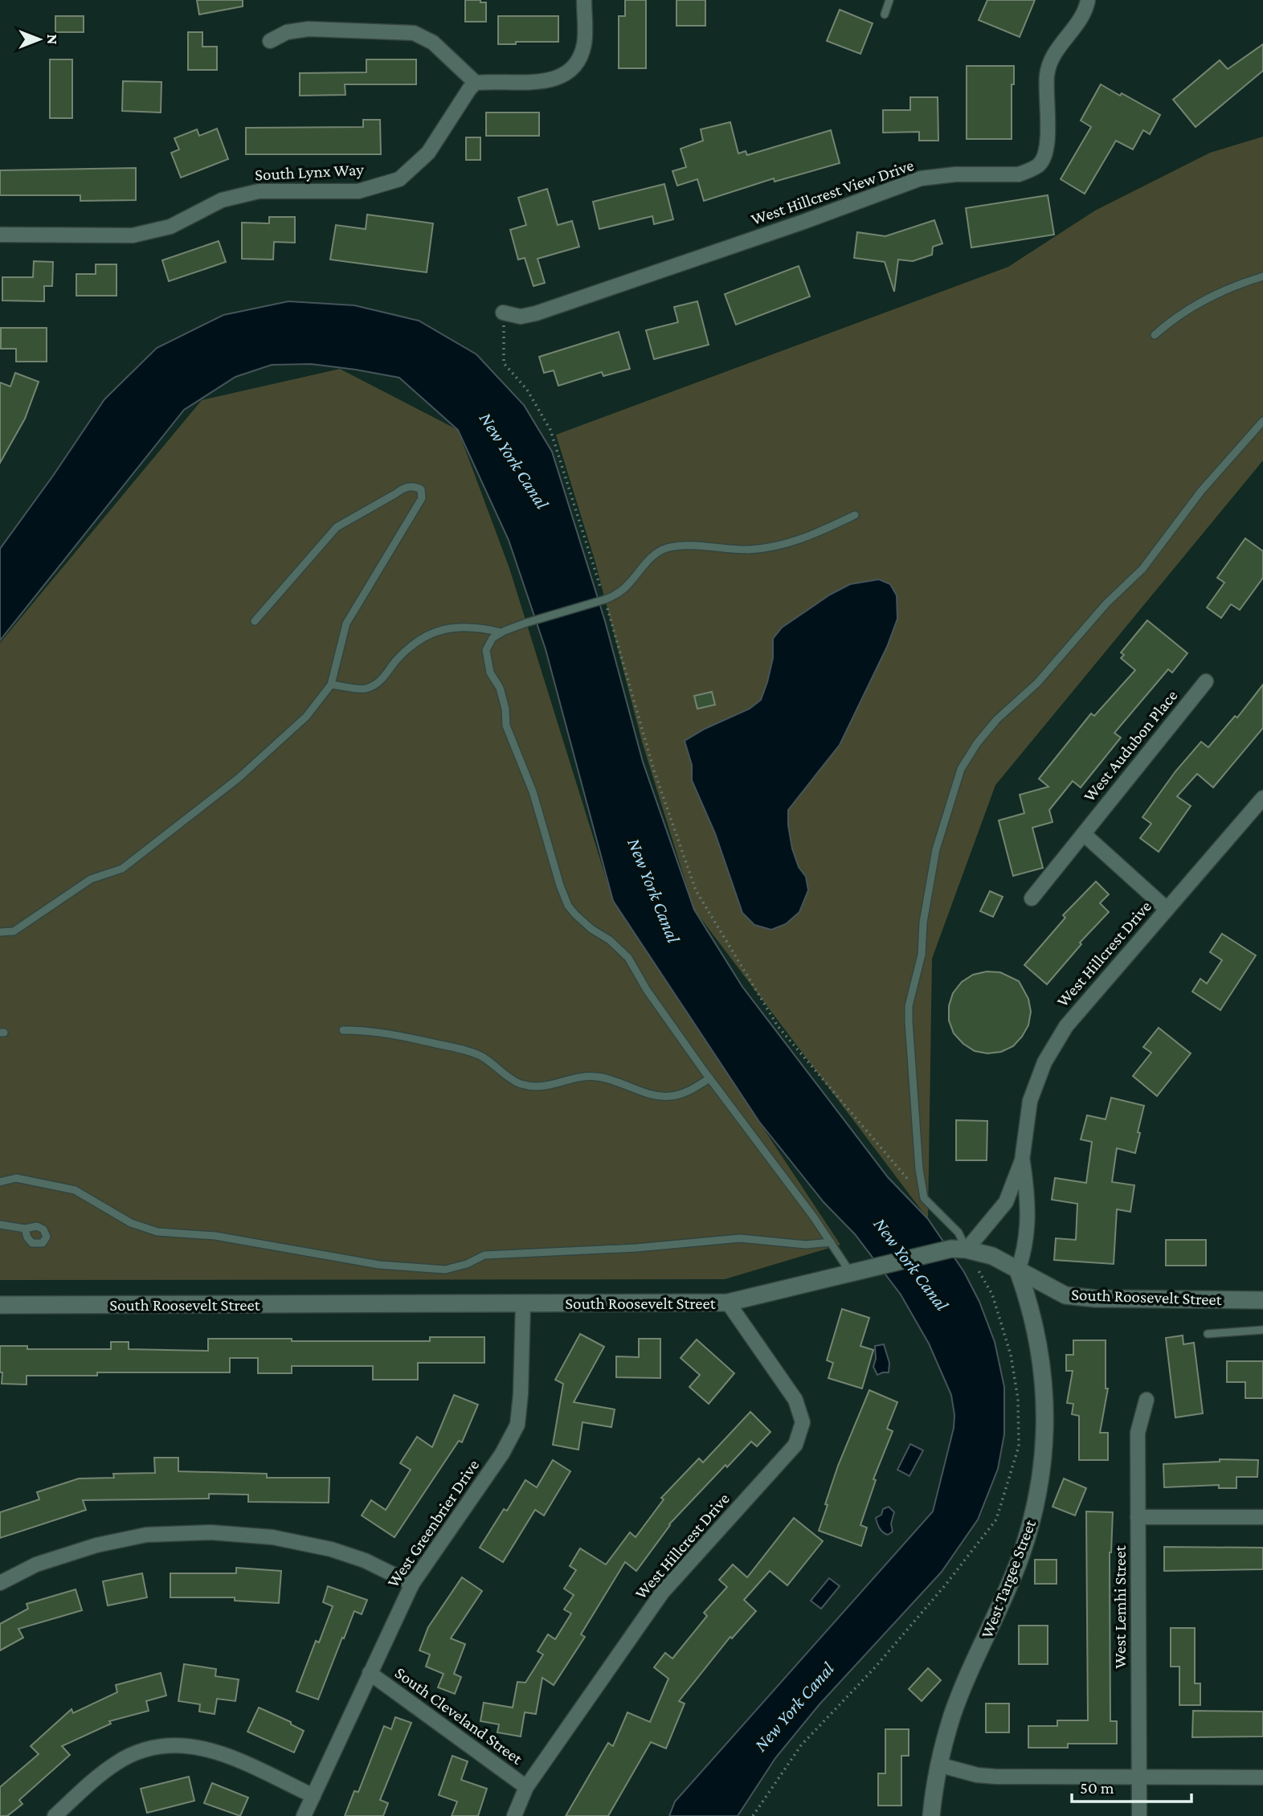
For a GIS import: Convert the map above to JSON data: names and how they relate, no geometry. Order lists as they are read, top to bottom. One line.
{"streets":{"street":["South Lynx Way","West Hillcrest View Drive","West Audubon Place","West Hillcrest Drive","South Roosevelt Street","West Greenbrier Drive","West Targee Street","West Lemhi Street","South Cleveland Street"]},"crossings":[["West Hillcrest Drive","South Roosevelt Street"],["West Hillcrest Drive","West Targee Street"],["West Hillcrest Drive","South Cleveland Street"],["South Roosevelt Street","West Greenbrier Drive"],["South Roosevelt Street","West Targee Street"],["West Greenbrier Drive","South Cleveland Street"]],"water":["New York Canal"],"scale_bar":"50 m","north":"right"}
